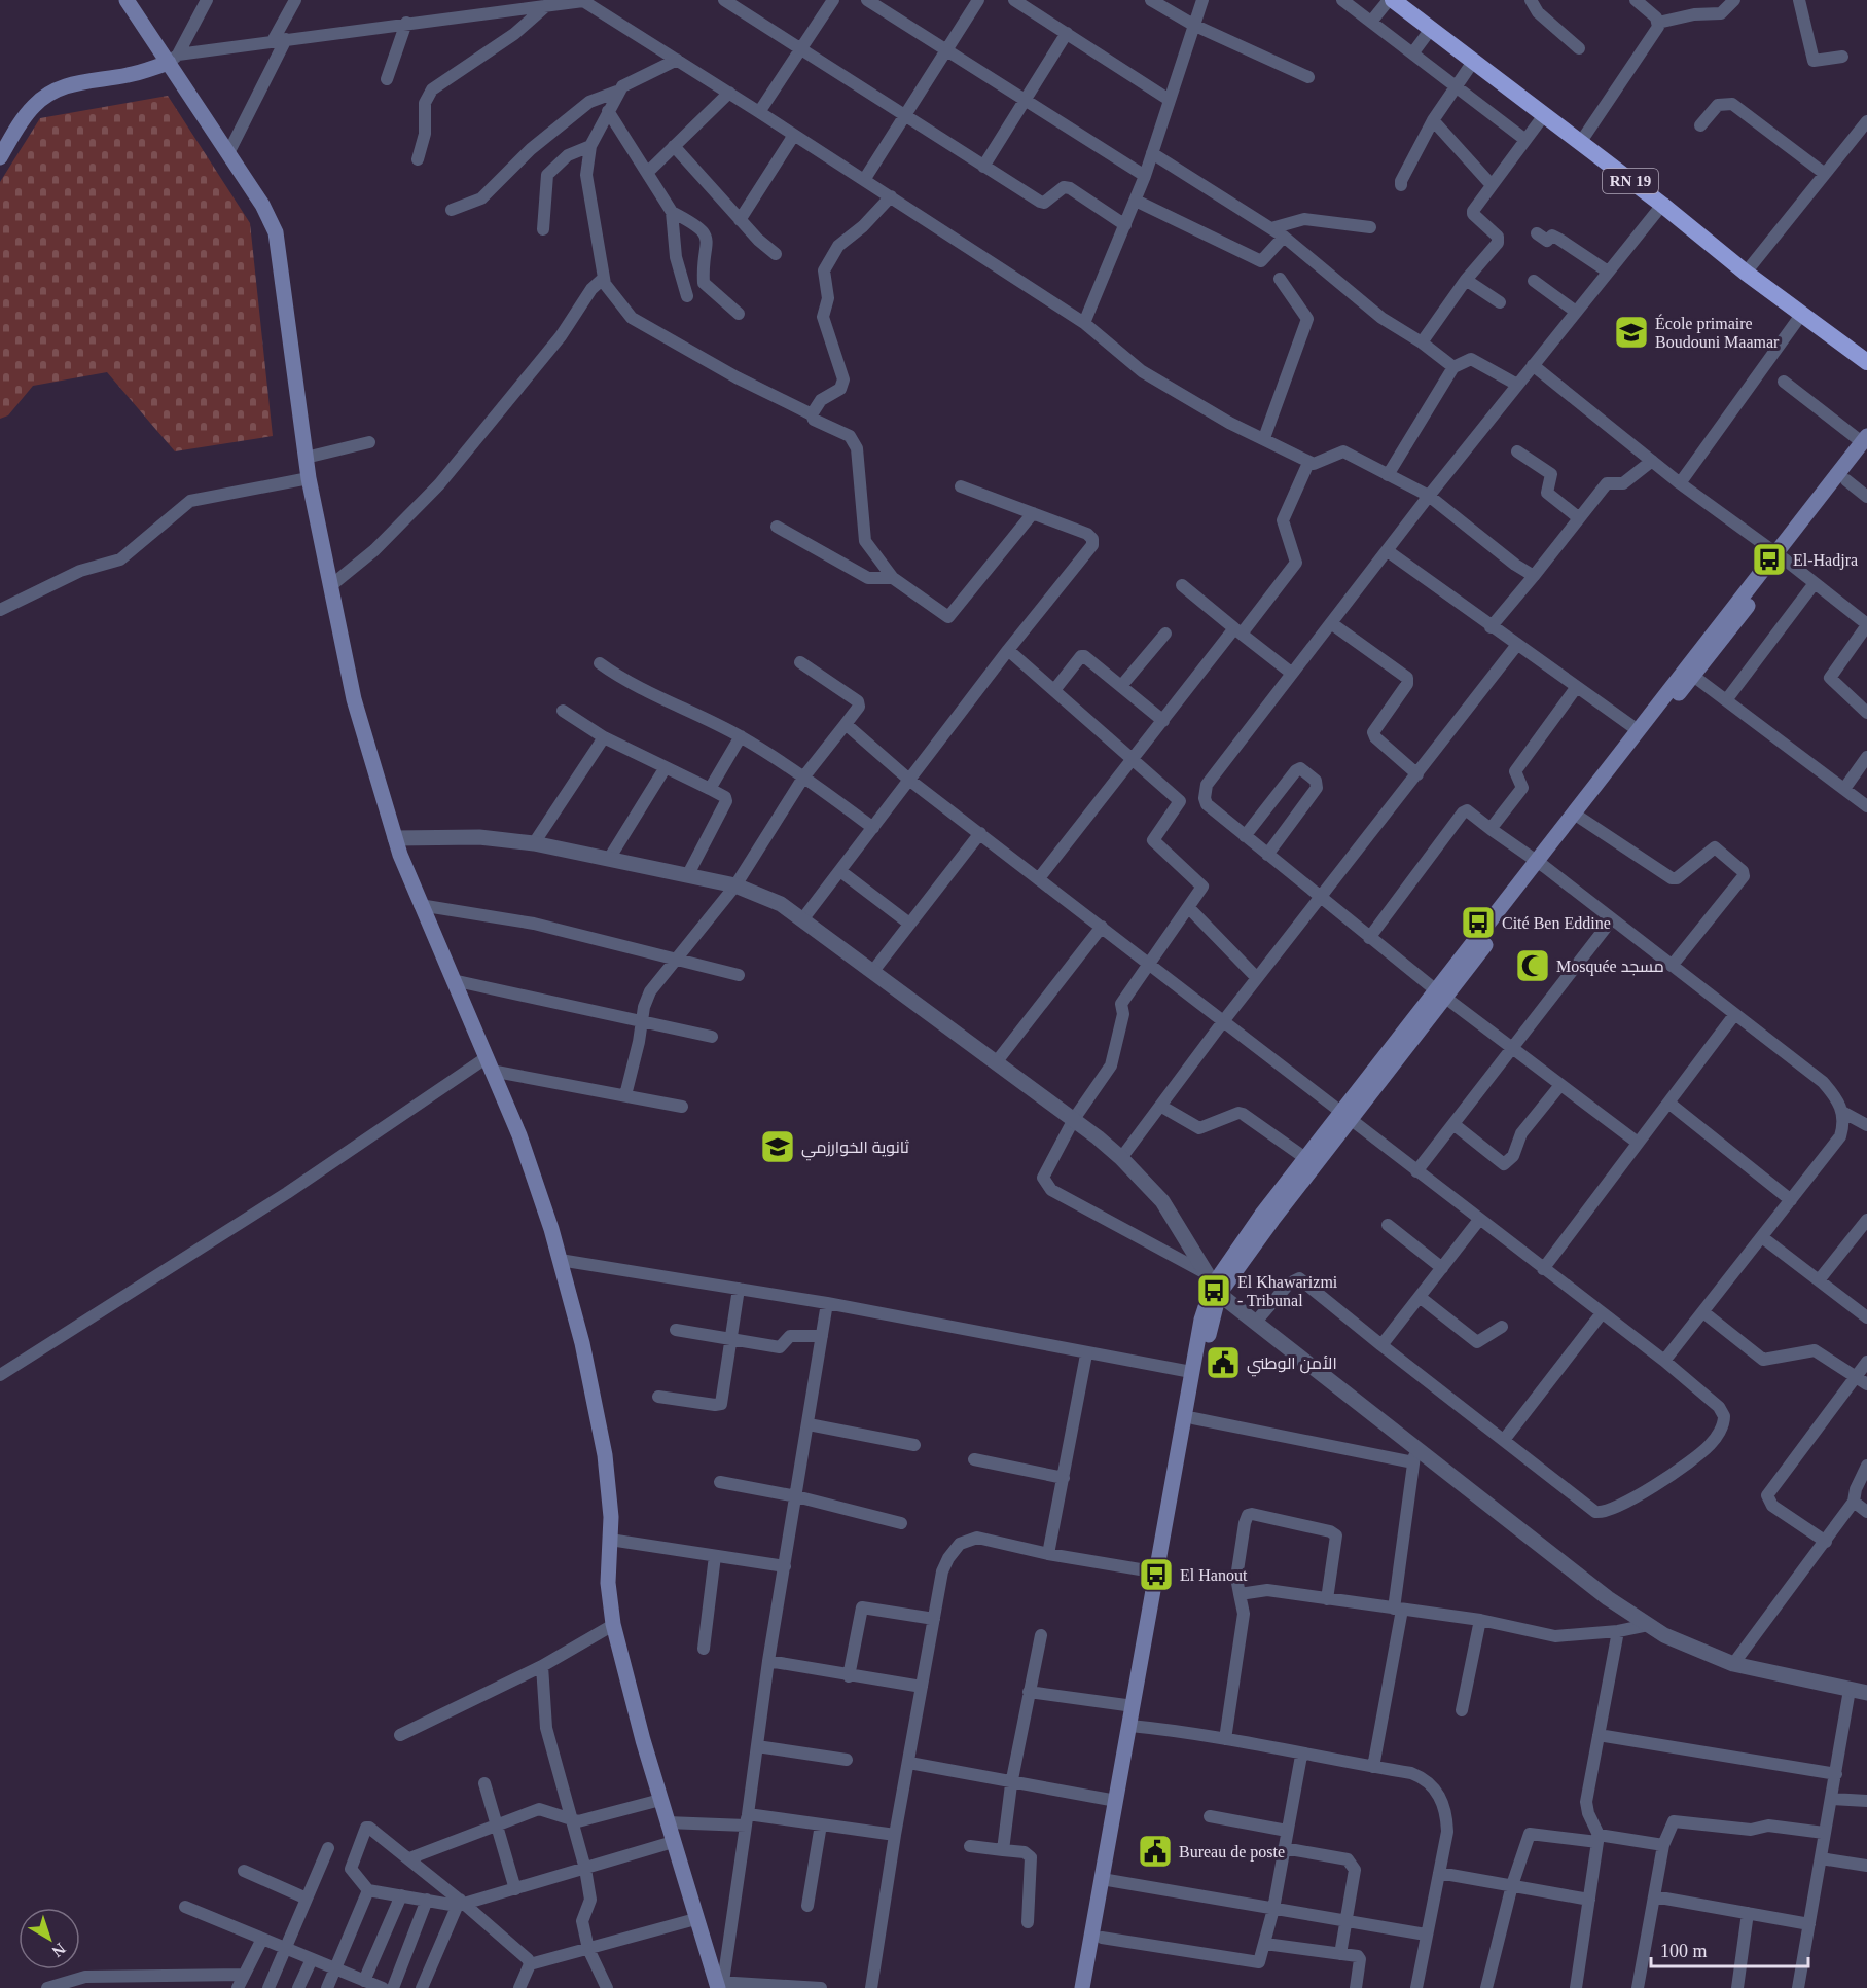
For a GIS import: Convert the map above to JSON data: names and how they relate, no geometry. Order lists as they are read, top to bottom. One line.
{"streets":{"highway":["RN 19"]},"places":{"school or university":["École primaire Boudouni Maamar","ثانوية الخوارزمي"],"bus stop":["El-Hadjra","Cité Ben Eddine","El Khawarizmi - Tribunal","El Hanout"],"mosque":["Mosquée مسجد"],"public building":["الأمن الوطني","Bureau de poste"]},"scale_bar":"100 m","north":"bottom right"}
